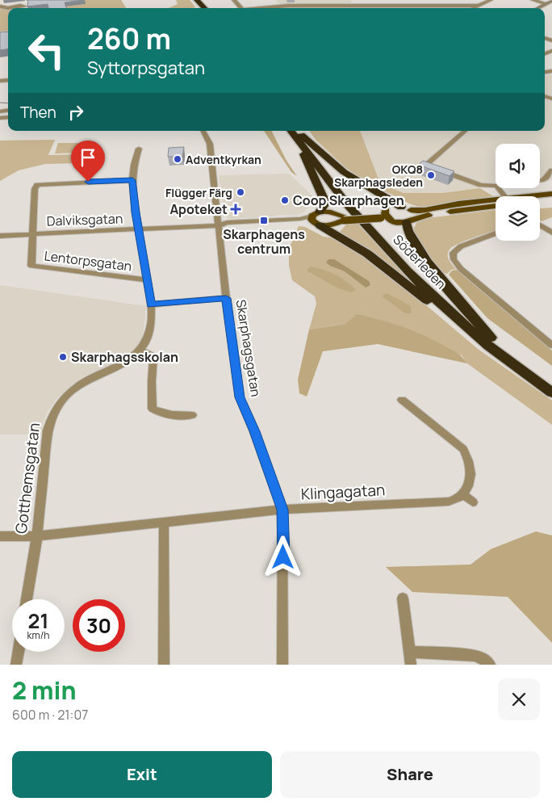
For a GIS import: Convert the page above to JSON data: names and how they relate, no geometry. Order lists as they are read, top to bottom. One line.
{"streets":{"highway":["Söderleden"],"street":["Dalviksgatan","Lentorpsgatan","Skarphagsgatan","Gotthemsgatan","Klingagatan"]},"crossings":[["Dalviksgatan","Lentorpsgatan"],["Dalviksgatan","Skarphagsgatan"],["Skarphagsgatan","Klingagatan"],["Gotthemsgatan","Klingagatan"]],"places":{"other":["Adventkyrkan","OKQ8 Skarphagsleden","Flügger Färg","Coop Skarphagen","Skarphagsskolan"],"health":["Apoteket"],"transit":["Skarphagens centrum"]},"page":{"turn":["260 m","Syttorpsgatan"],"then":"Then","speed":"21 km/h","limit":"30","heading":["2 min","600 m · 21:07"],"buttons":["Exit","Share"]}}
